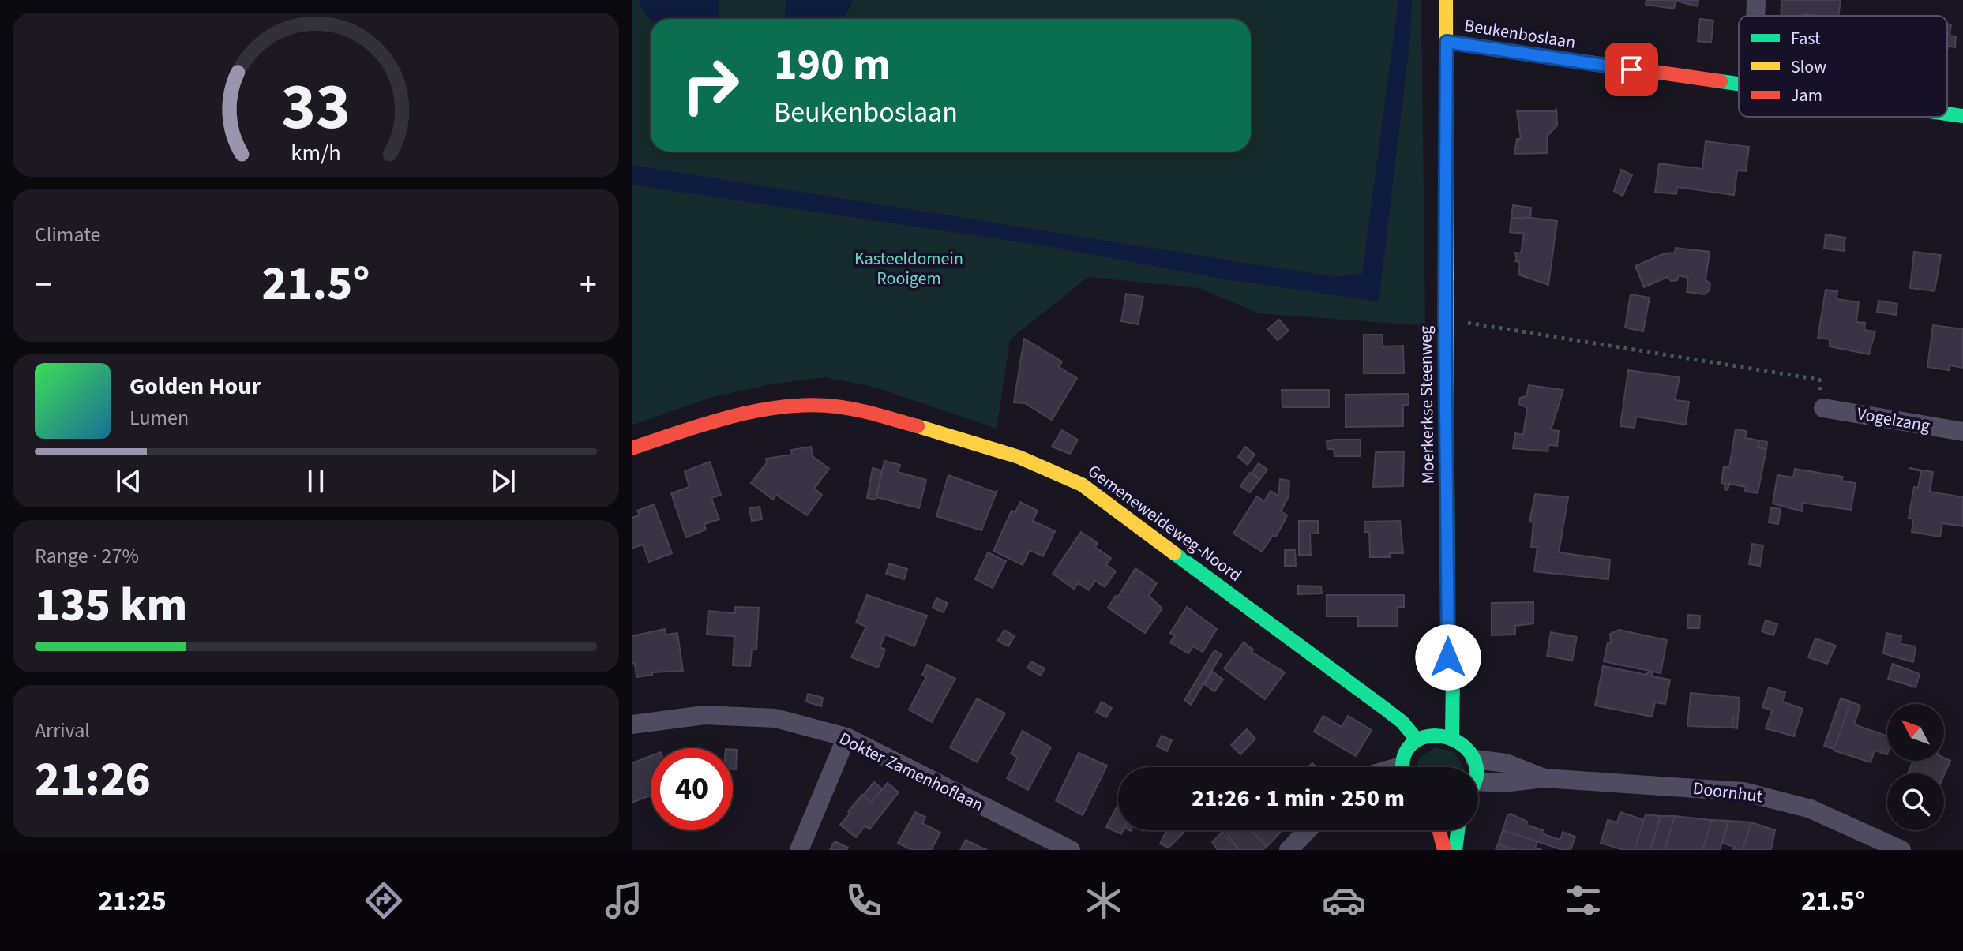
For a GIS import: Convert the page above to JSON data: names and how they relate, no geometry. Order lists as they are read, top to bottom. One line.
{"streets":{"street":["Beukenboslaan","Moerkerkse Steenweg","Vogelzang","Gemeneweideweg-Noord","Dokter Zamenhoflaan","Doornhut"]},"crossings":[["Beukenboslaan","Moerkerkse Steenweg"]],"parks":["Kasteeldomein Rooigem"],"legend":["Fast","Slow","Jam"],"north":"top left","page":{"turn":["190 m","Beukenboslaan"],"tile":["Climate",["Range · 27%","135 km"],["Arrival","21:26"]],"heat":["−","21.5°","+"],"song":["Golden Hour","Lumen"],"limit":"40","trip":"21:26 · 1 min · 250 m","tabs":["21:25","21.5°"],"gauge":["33","km/h"]}}
